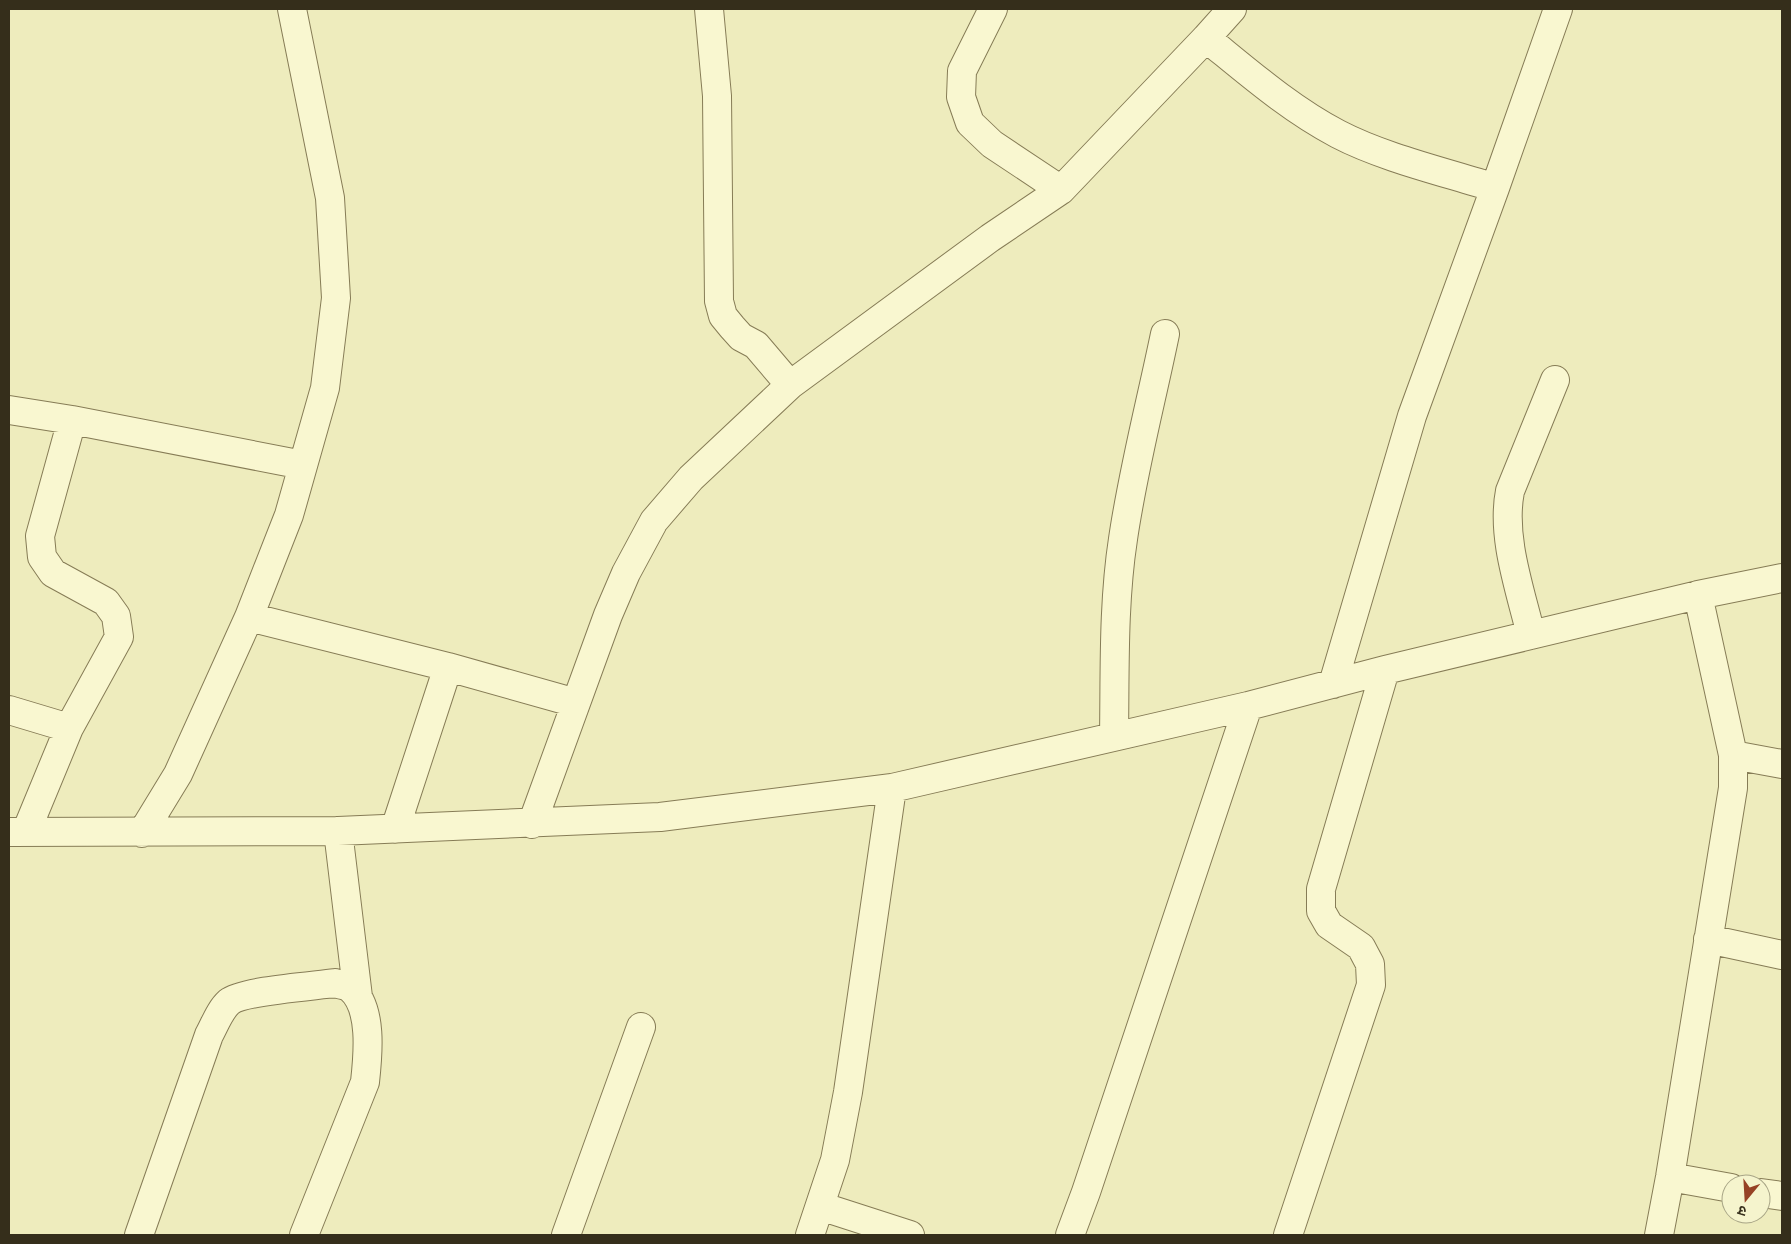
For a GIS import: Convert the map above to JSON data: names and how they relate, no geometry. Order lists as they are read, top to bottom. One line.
{"north":"bottom"}
